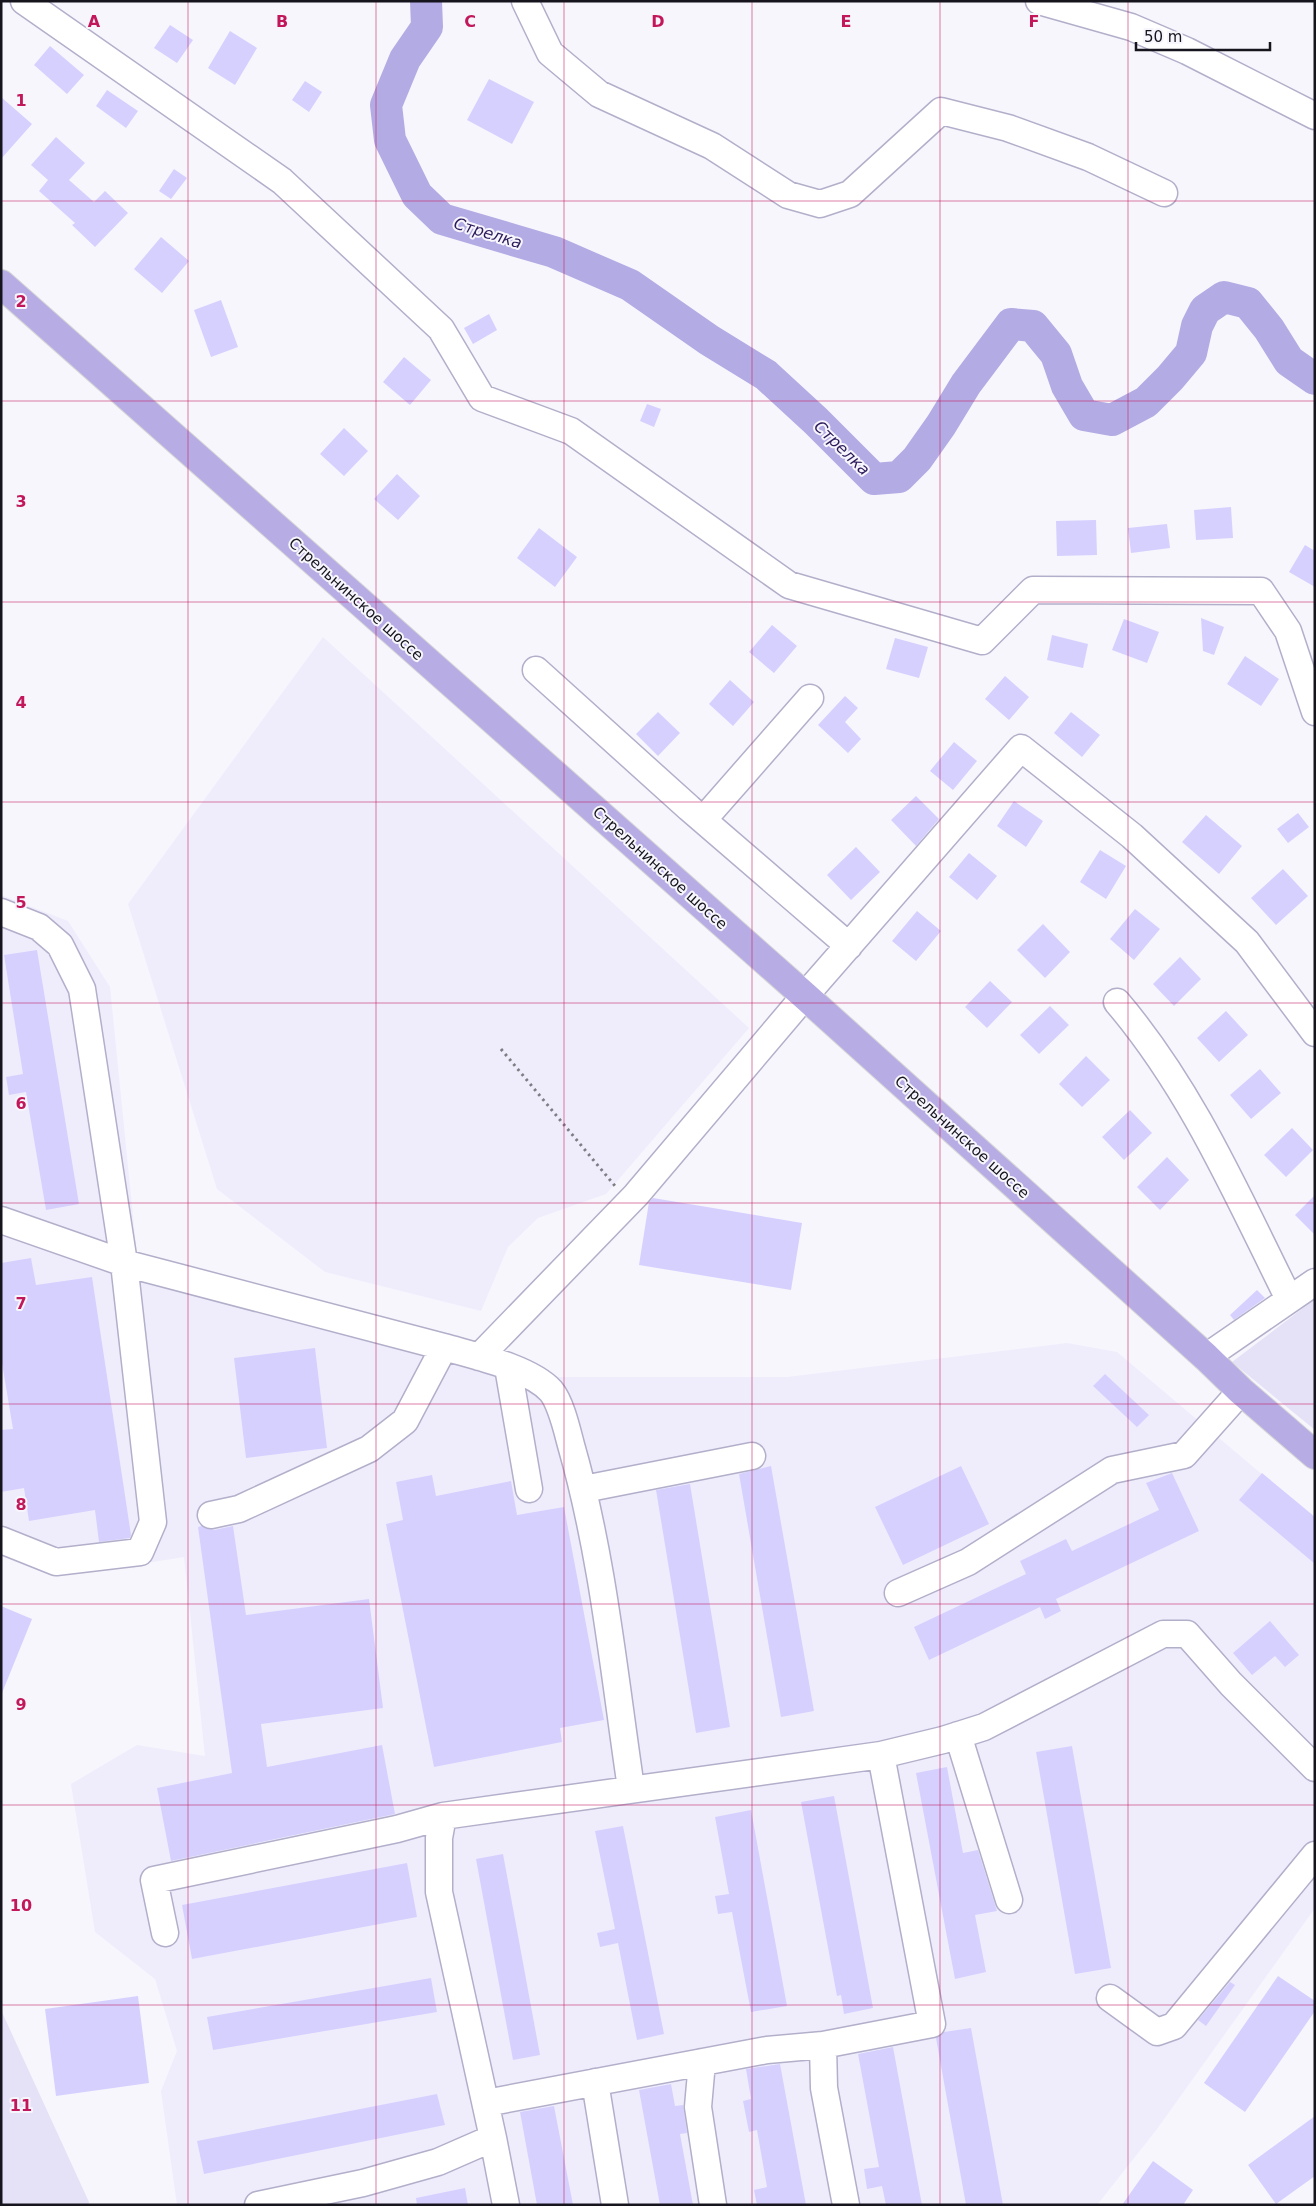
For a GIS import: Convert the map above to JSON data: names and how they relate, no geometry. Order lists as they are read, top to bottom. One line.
{"streets":{"main road":["Стрельнинское шоссе"]},"water":["Стрелка"],"scale_bar":"50 m","grid":{"columns":["A","B","C","D","E","F"],"rows":["1","2","3","4","5","6","7","8","9","10","11"]}}
